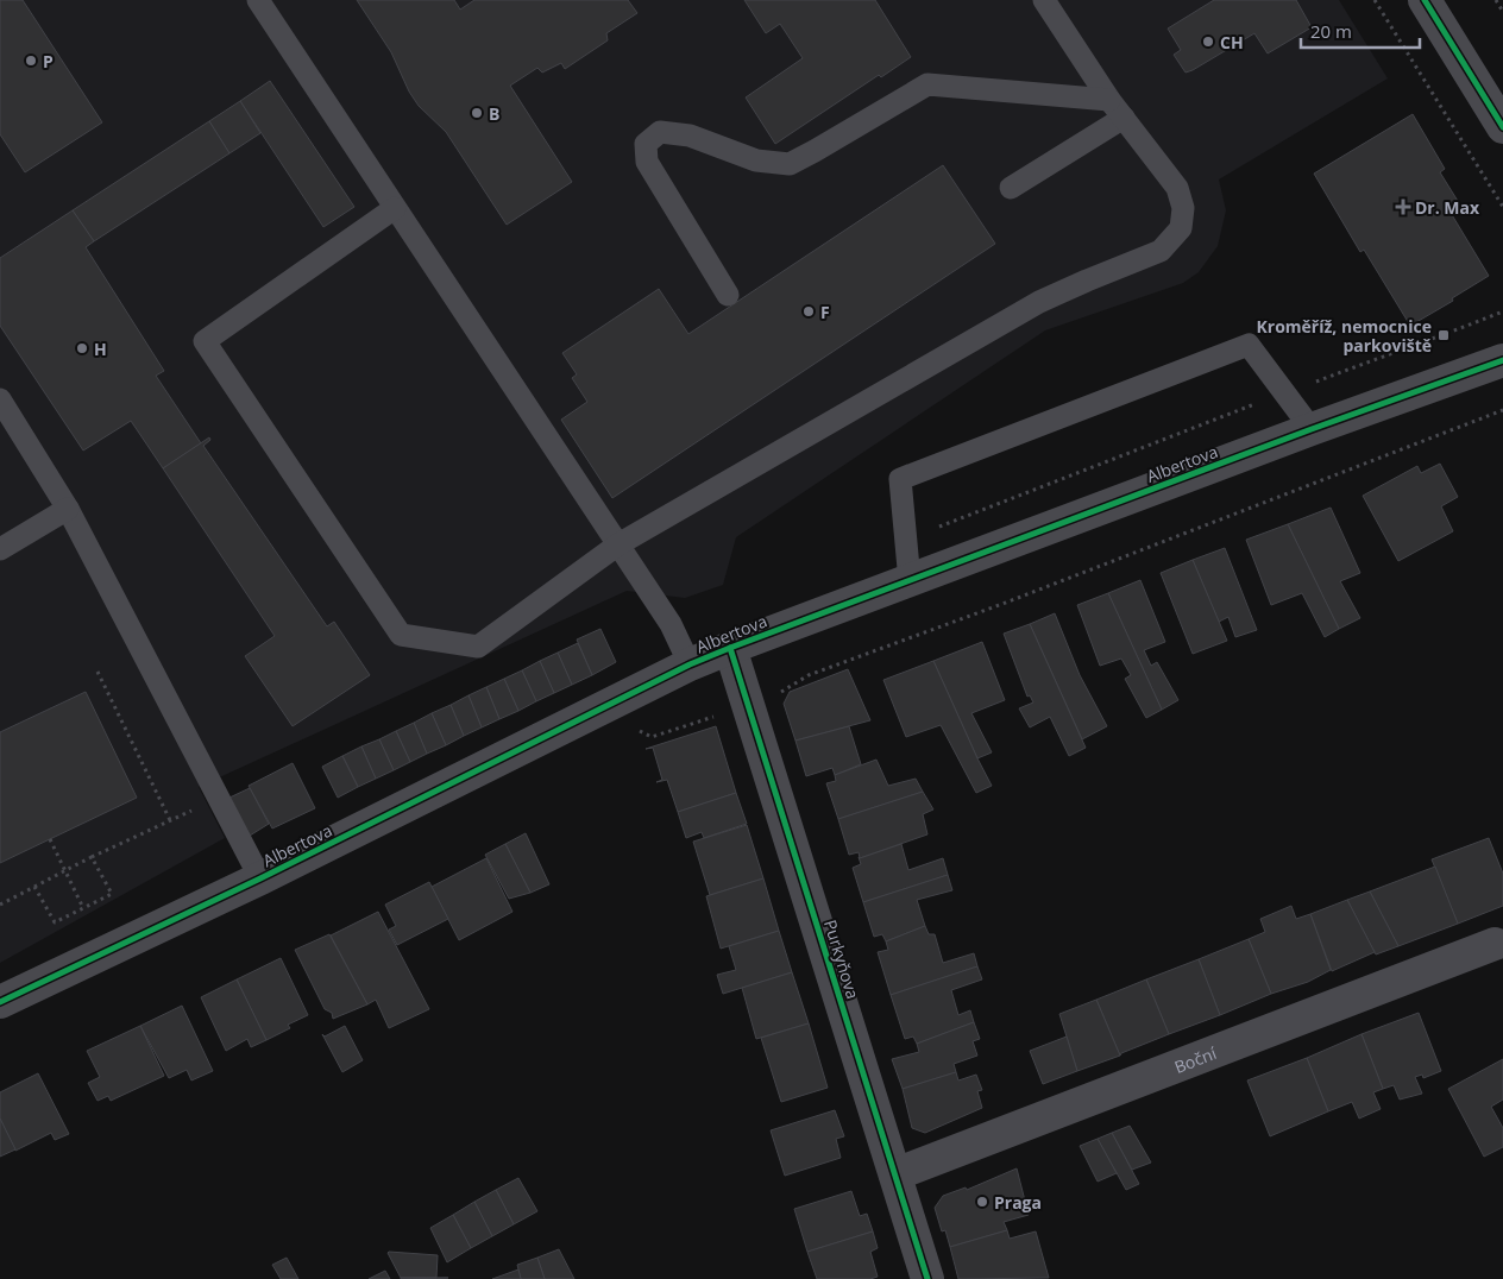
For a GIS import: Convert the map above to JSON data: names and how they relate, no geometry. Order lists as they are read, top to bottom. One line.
{"streets":{"street":["Albertova","Purkyňova","Boční"]},"crossings":[["Albertova","Purkyňova"],["Purkyňova","Boční"]],"places":{"other":["CH","P","B","F","H","Praga"],"health":["Dr. Max"],"transit":["Kroměříž, nemocnice parkoviště"]},"scale_bar":"20 m"}
